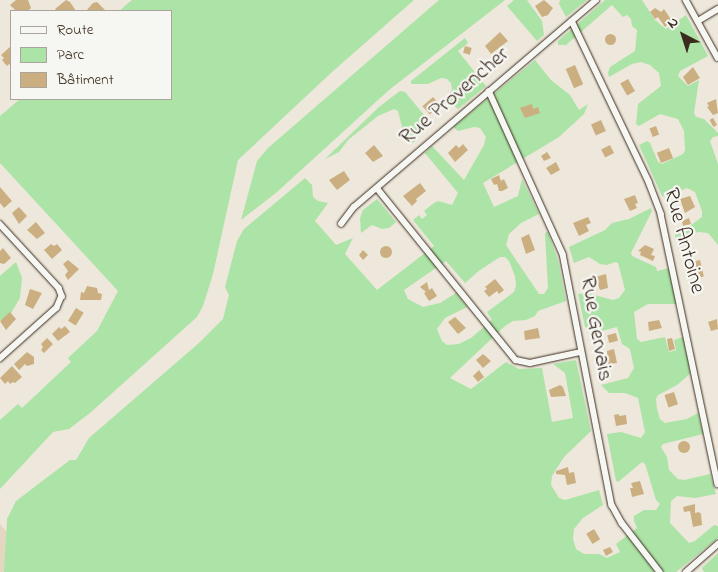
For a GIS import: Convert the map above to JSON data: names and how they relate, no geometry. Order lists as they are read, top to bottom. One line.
{"streets":{"street":["Rue Provencher","Rue Antoine","Rue Gervais"]},"crossings":[["Rue Provencher","Rue Antoine"],["Rue Provencher","Rue Gervais"]],"legend":["Route","Parc","Bâtiment"],"north":"top left"}
